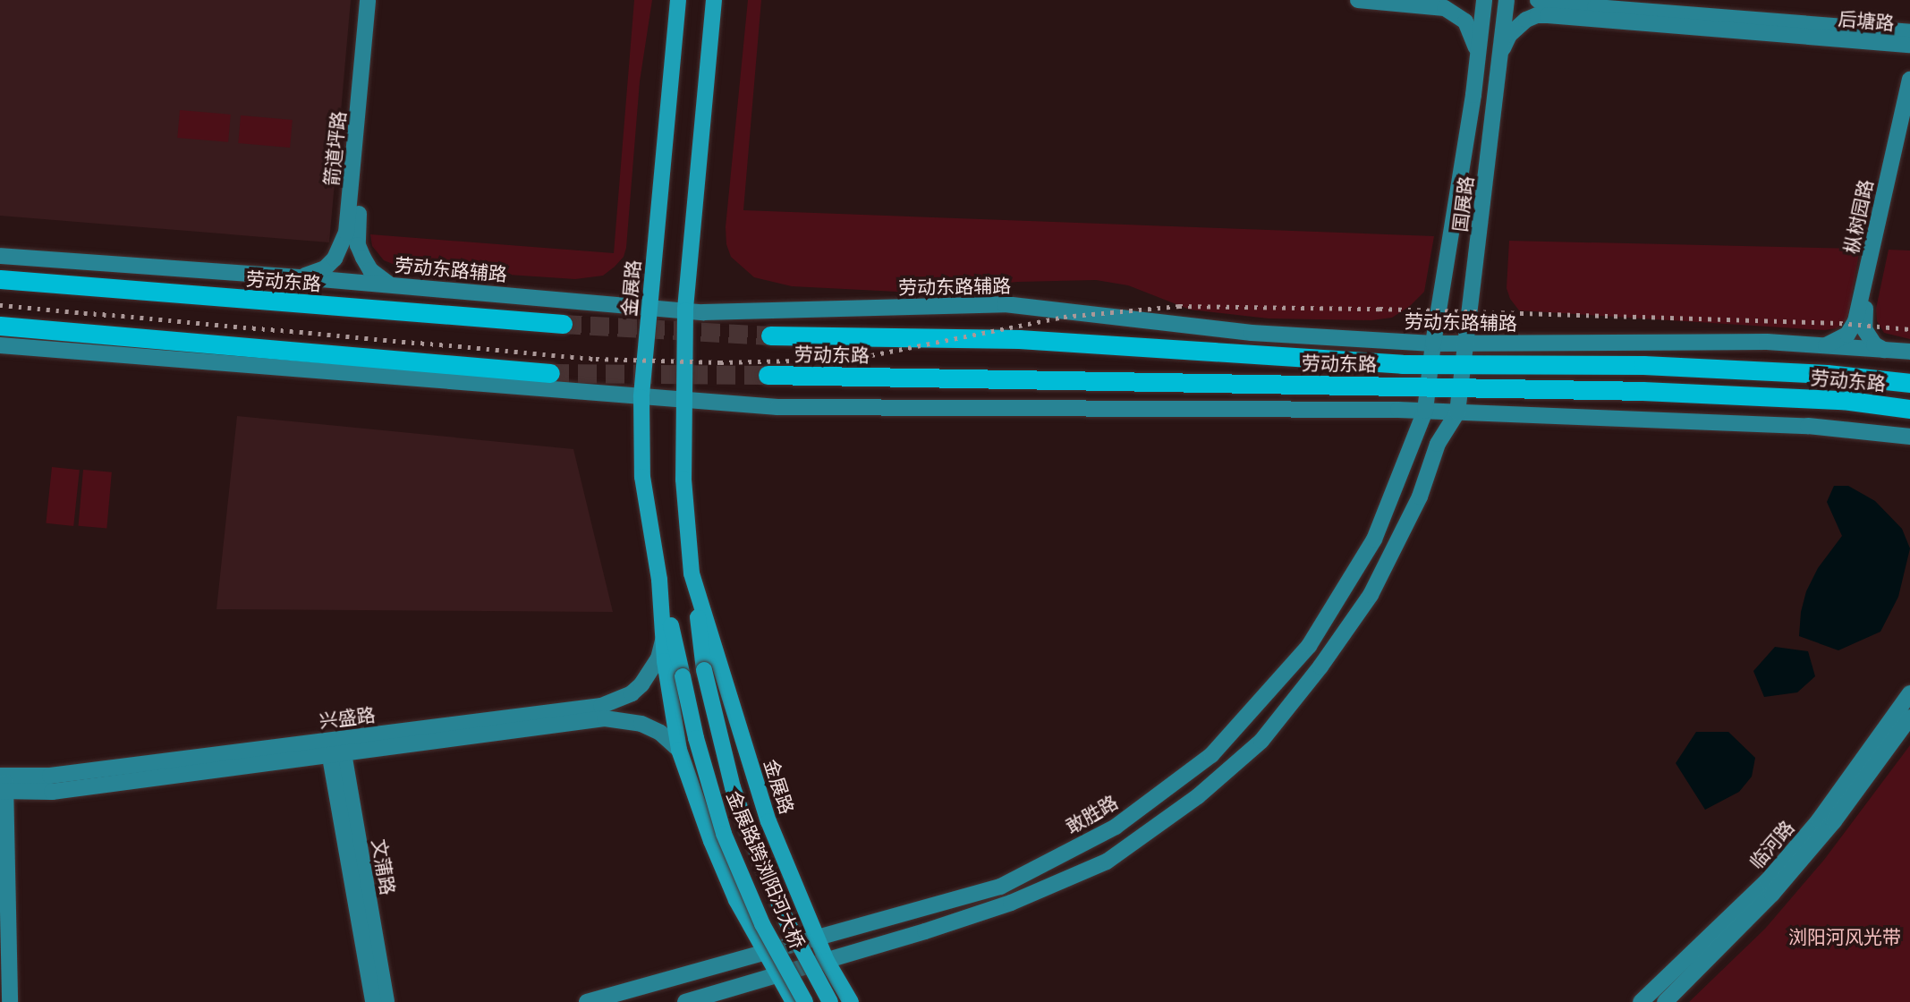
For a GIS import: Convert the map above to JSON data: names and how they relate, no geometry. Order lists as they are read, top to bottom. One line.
{"streets":{"highway":["劳动东路"],"main road":["后塘路","箭道坪路","国展路","枞树园路","劳动东路辅路","金展路","兴盛路","敢胜路","临河路","文蒲路","金展路跨浏阳河大桥"]},"crossings":[["后塘路","国展路"],["箭道坪路","劳动东路辅路"],["国展路","劳动东路辅路"],["国展路","劳动东路"],["国展路","敢胜路"],["枞树园路","劳动东路辅路"],["劳动东路辅路","金展路"],["金展路","兴盛路"],["金展路","敢胜路"],["金展路","金展路跨浏阳河大桥"],["兴盛路","文蒲路"]],"parks":["浏阳河风光带"]}
